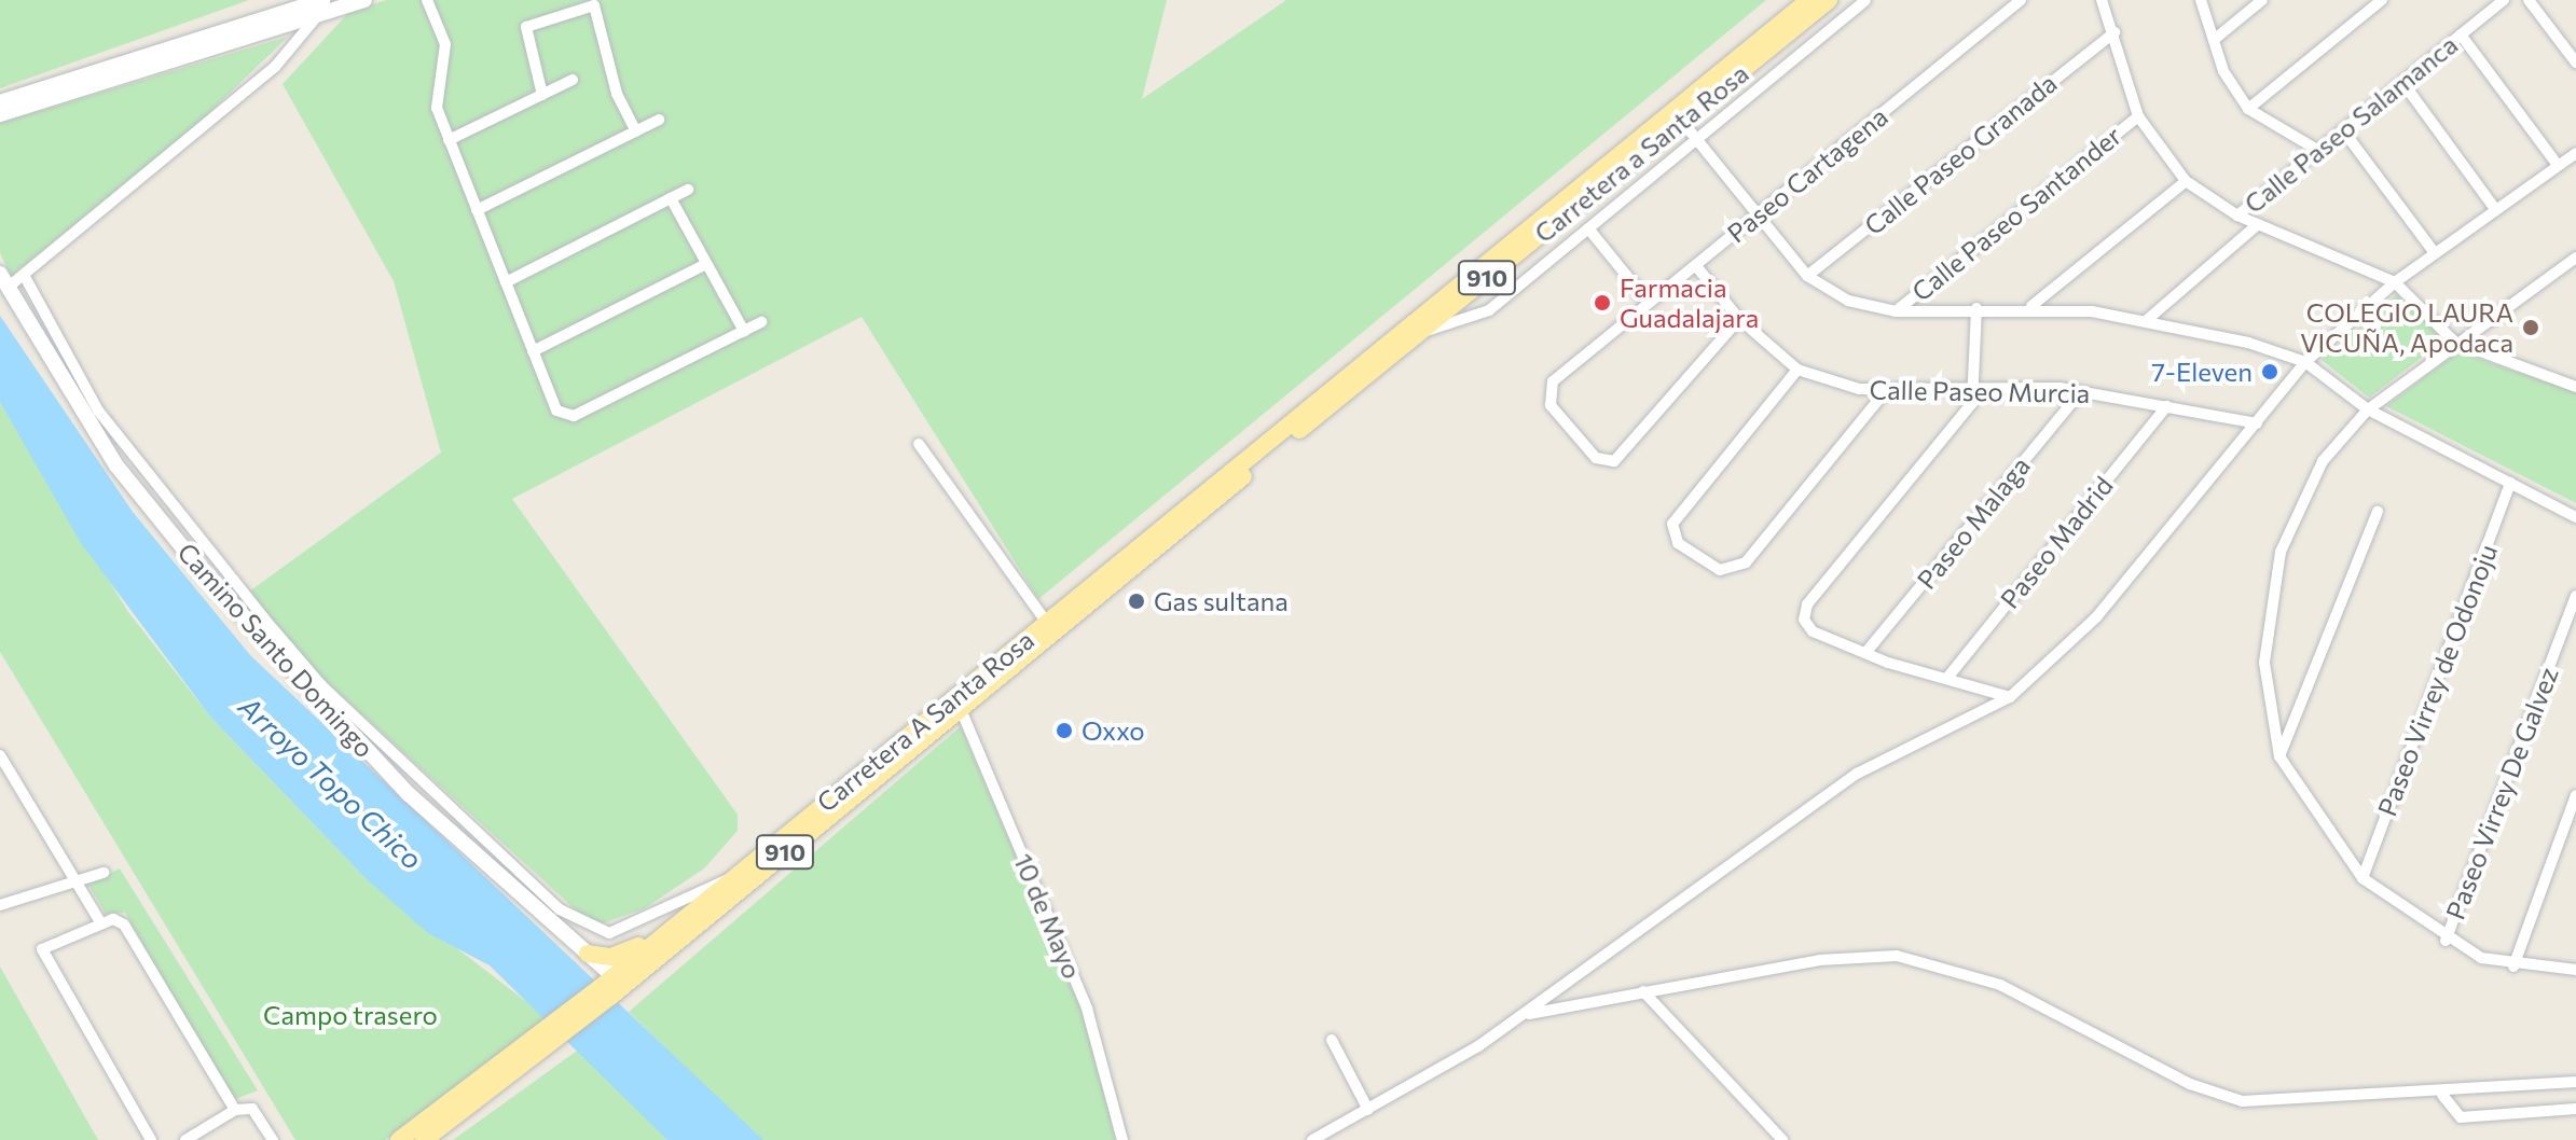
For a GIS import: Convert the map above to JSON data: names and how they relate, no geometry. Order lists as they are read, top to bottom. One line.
{"streets":{"main road":["Carretera a Santa Rosa","910","Carretera A Santa Rosa"],"street":["Calle Paseo Salamanca","Calle Paseo Granada","Paseo Cartagena","Calle Paseo Santander","Calle Paseo Murcia","Paseo Malaga","Paseo Madrid","Camino Santo Domingo","Paseo Virrey de Odonoju","Paseo Virrey De Galvez","10 de Mayo"]},"crossings":[["Carretera a Santa Rosa","Carretera A Santa Rosa"],["Paseo Cartagena","Calle Paseo Murcia"],["Calle Paseo Murcia","Paseo Malaga"],["Calle Paseo Murcia","Paseo Madrid"],["Camino Santo Domingo","Carretera A Santa Rosa"],["Carretera A Santa Rosa","10 de Mayo"]],"water":["Arroyo Topo Chico"],"parks":["Campo trasero"],"places":["Farmacia Guadalajara","COLEGIO LAURA VICUÑA, Apodaca","7-Eleven","Gas sultana","Oxxo"]}
